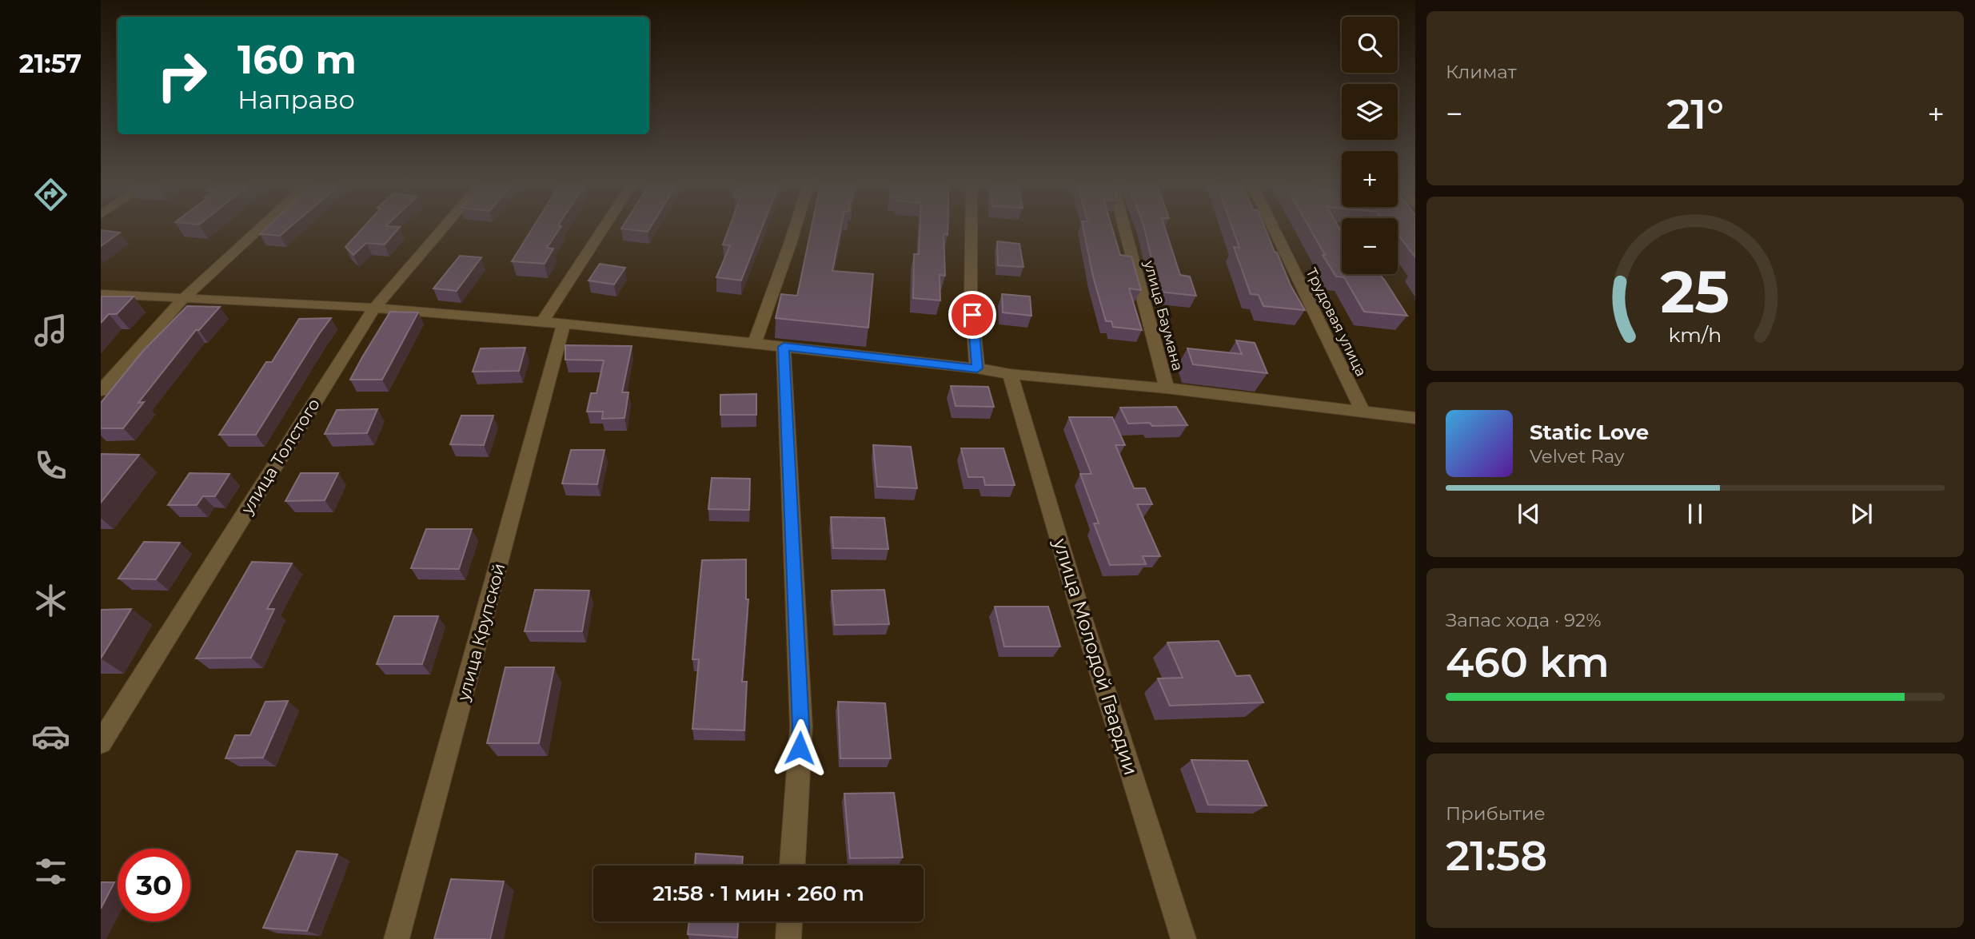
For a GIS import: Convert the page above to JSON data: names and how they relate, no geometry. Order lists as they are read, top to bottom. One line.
{"streets":{"street":["улица Баумана","Трудовая улица","улица Толстого","улица Крупской","улица Молодой Гвардии"]},"page":{"tabs":"21:57","tile":["Климат",["Запас хода · 92%","460 km"],["Прибытие","21:58"]],"map_buttons":["+","−"],"turn":["160 m","Направо"],"heat":["−","21°","+"],"song":["Static Love","Velvet Ray"],"limit":"30","trip":"21:58 · 1 мин · 260 m","gauge":["25","km/h"]}}
